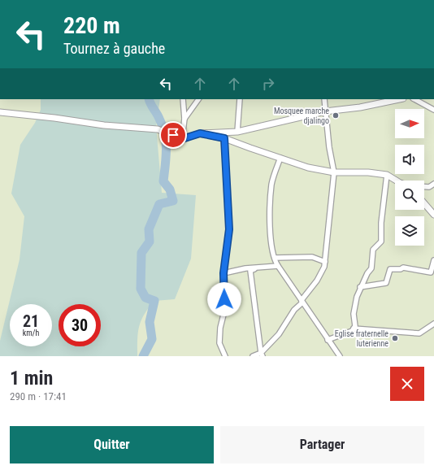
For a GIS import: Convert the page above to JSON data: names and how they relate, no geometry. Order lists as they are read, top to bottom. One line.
{"places":["Mosquee marche djalingo","Eglise fraternelle luterienne"],"north":"right","page":{"turn":["220 m","Tournez à gauche"],"speed":"21 km/h","limit":"30","heading":["1 min","290 m · 17:41"],"buttons":["Quitter","Partager"]}}
